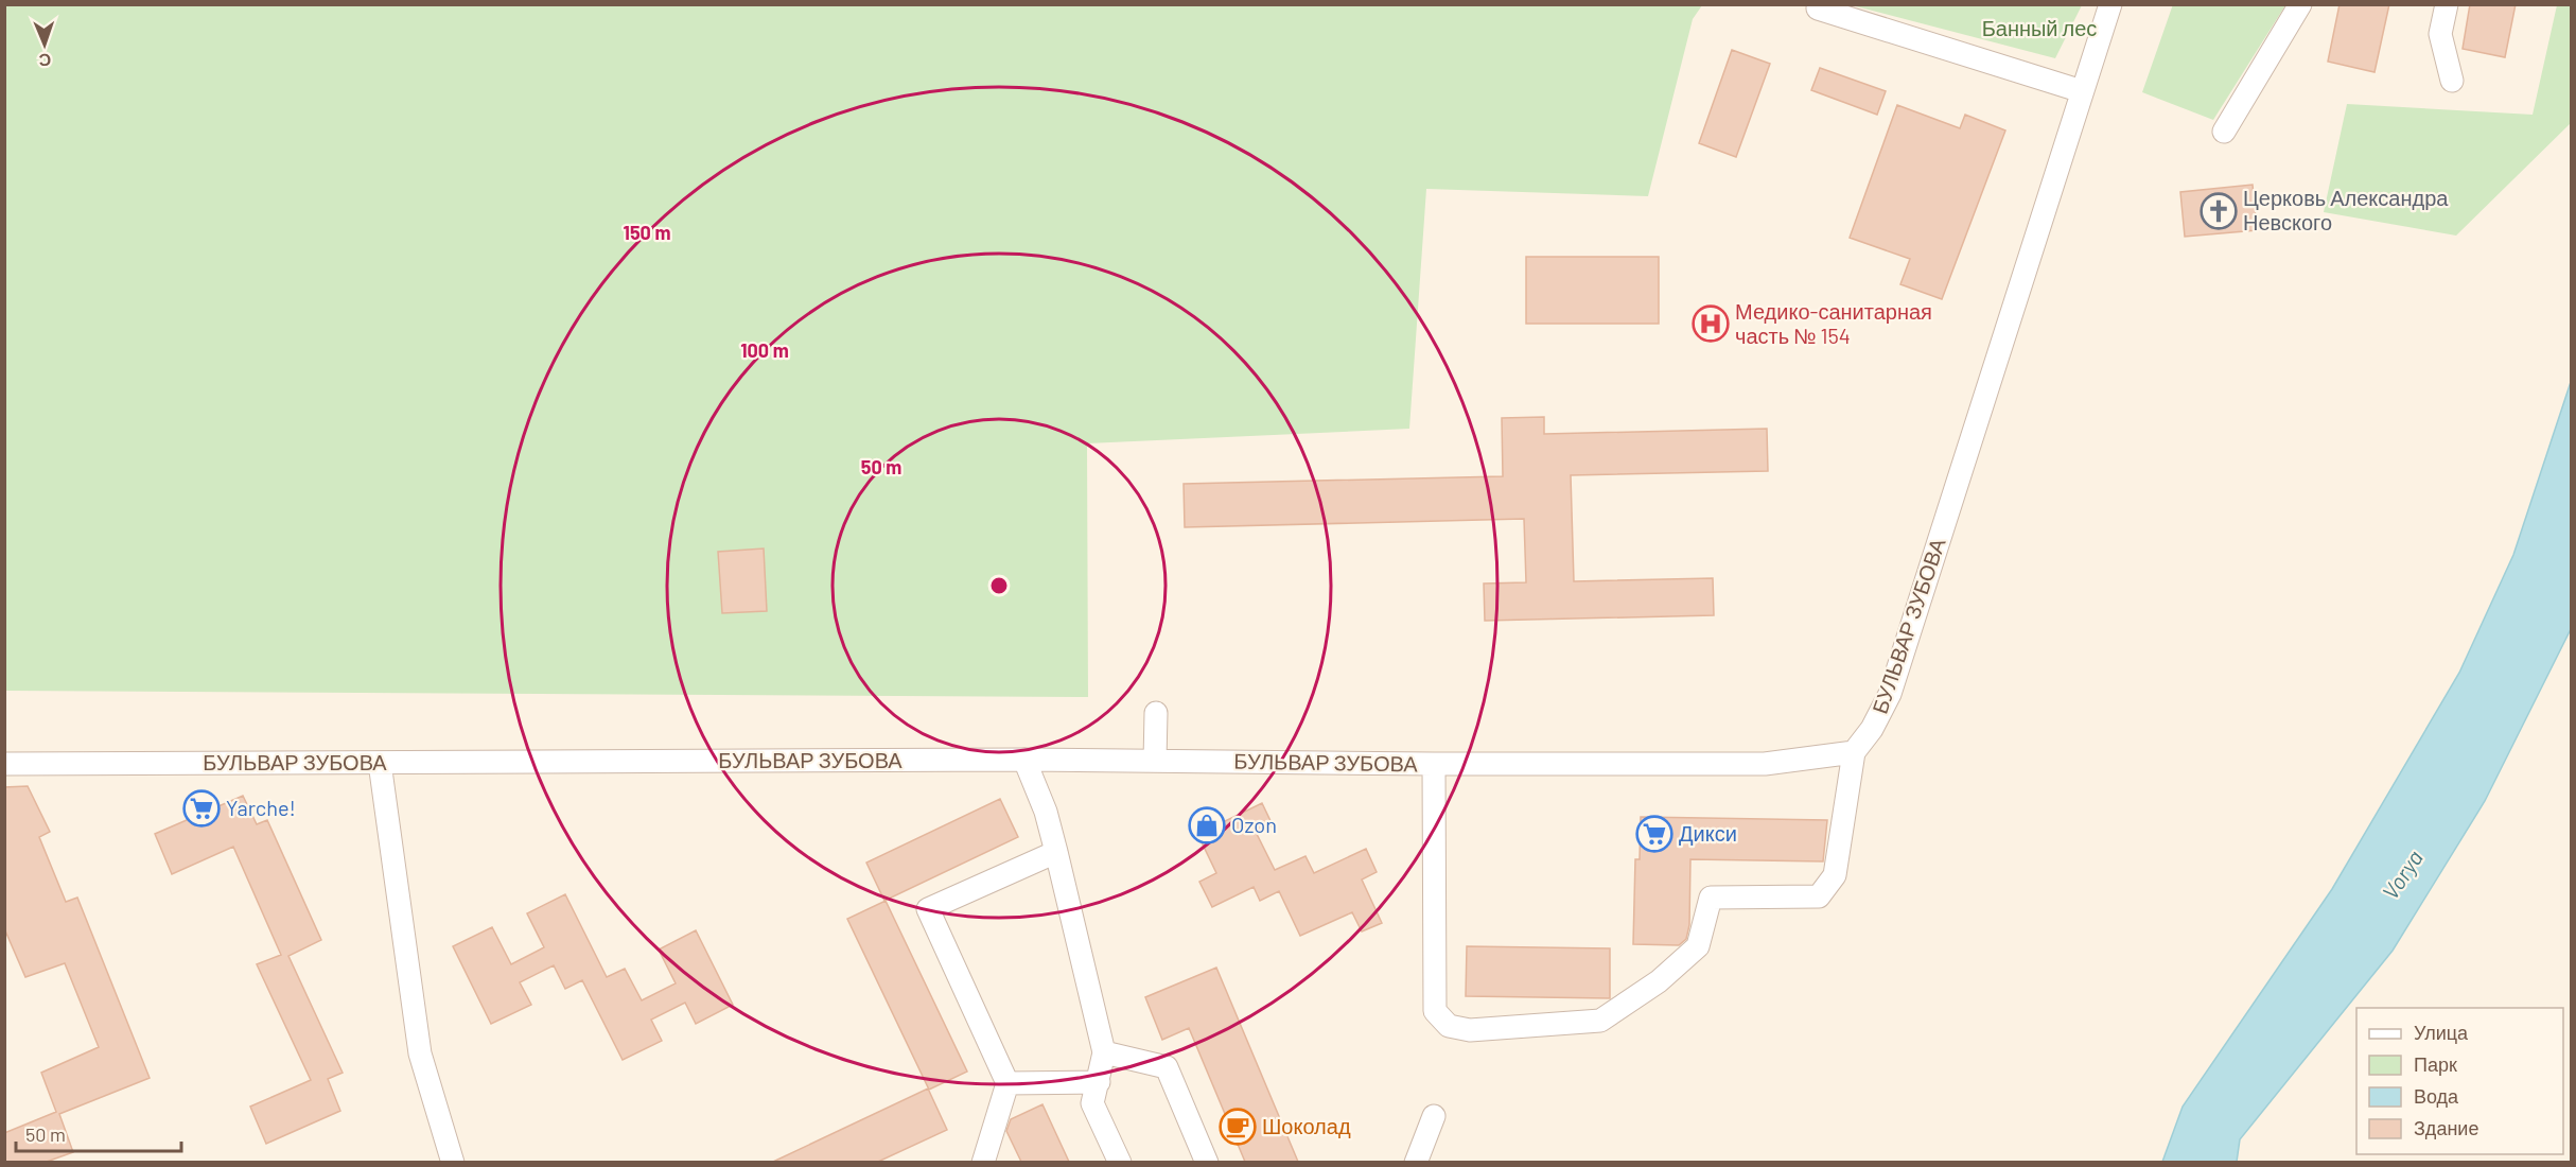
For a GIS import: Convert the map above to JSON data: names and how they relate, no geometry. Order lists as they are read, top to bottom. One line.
{"streets":{"street":["БУЛЬВАР ЗУБОВА"]},"water":["Vorya"],"parks":["Банный лес"],"places":{"church":["Церковь Александра Невского"],"hospital":["Медико-санитарная часть № 154"],"supermarket":["Yarche!","Дикси"],"shop":["Ozon"],"cafe":["Шоколад"]},"legend":["Улица","Парк","Вода","Здание"],"scale_bar":"50 m","north":"bottom","rings":["150 m","100 m","50 m"]}
